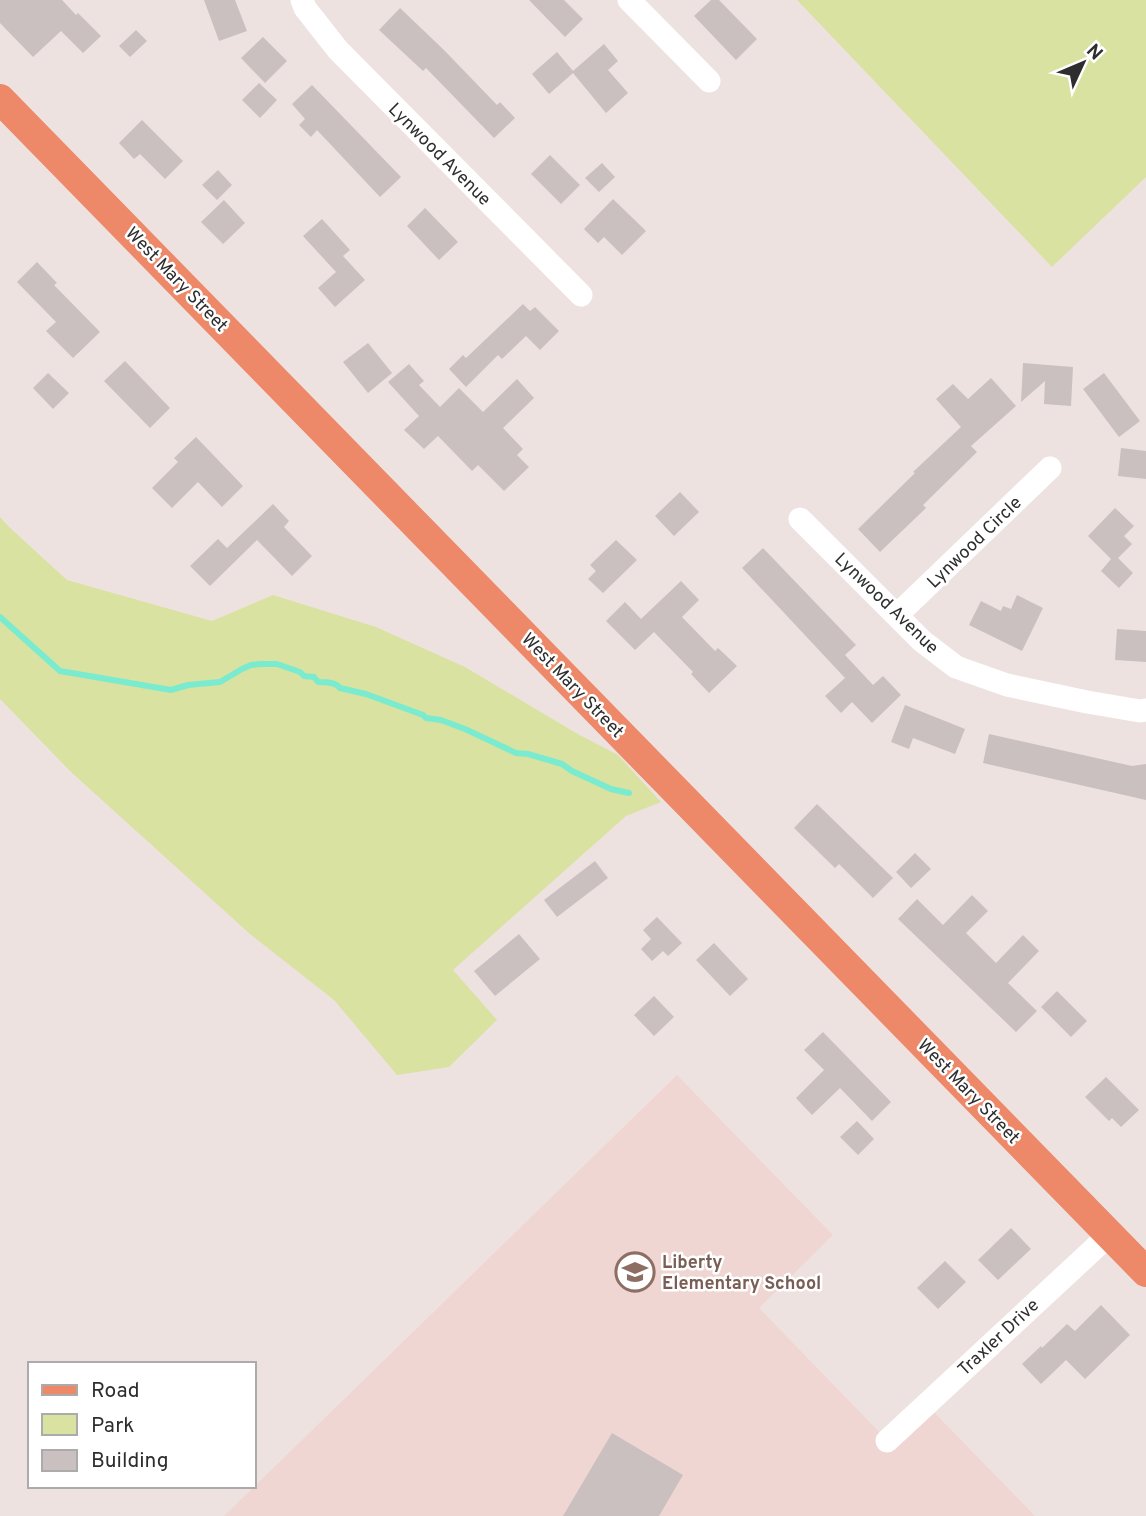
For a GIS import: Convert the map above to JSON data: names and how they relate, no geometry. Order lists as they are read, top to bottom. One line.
{"streets":{"main road":["West Mary Street"],"street":["Lynwood Avenue","Lynwood Circle","Traxler Drive"]},"crossings":[["Lynwood Avenue","Lynwood Circle"],["West Mary Street","Traxler Drive"]],"places":{"school or university":["Liberty Elementary School"]},"legend":["Road","Park","Building"],"north":"top right"}
